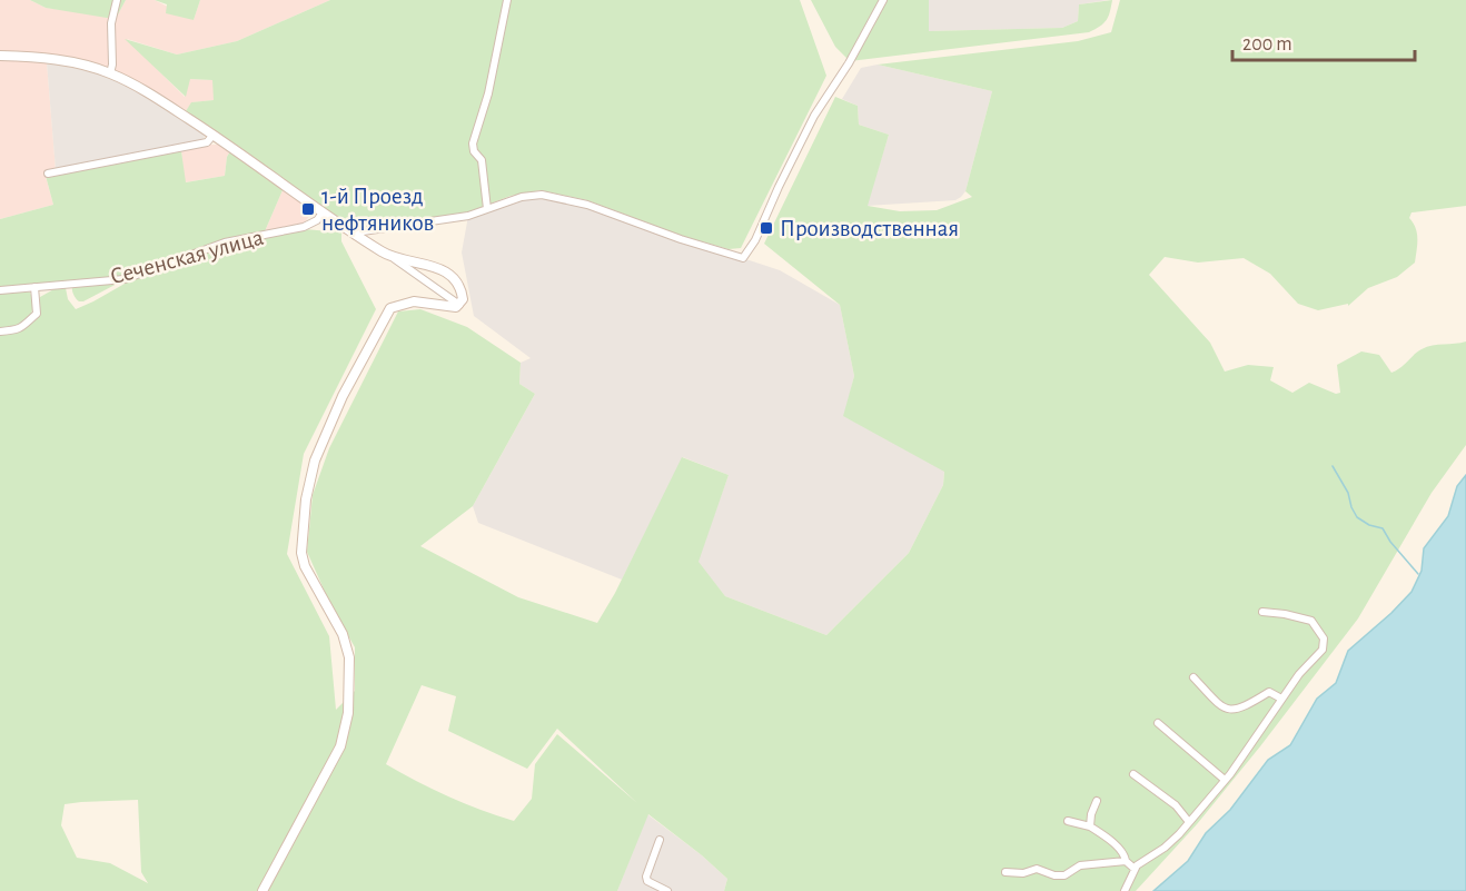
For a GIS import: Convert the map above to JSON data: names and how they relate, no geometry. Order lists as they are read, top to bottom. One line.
{"streets":{"street":["Сеченская улица"]},"places":{"transit":["1-й Проезд нефтяников","Производственная"]},"scale_bar":"200 m"}
